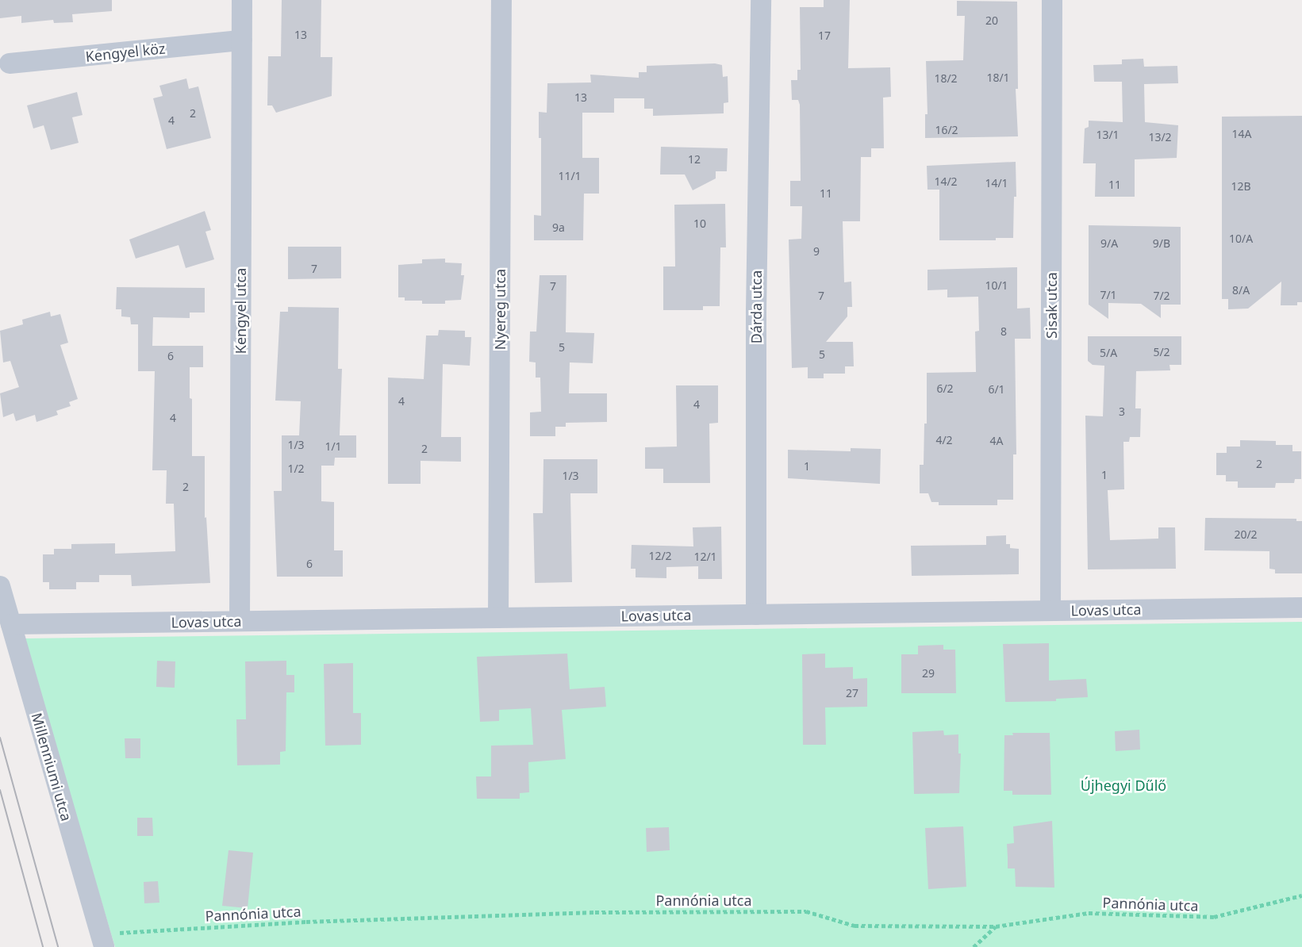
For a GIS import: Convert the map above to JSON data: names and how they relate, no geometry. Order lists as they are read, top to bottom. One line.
{"streets":{"street":["Kengyel köz","Sisak utca","Dárda utca","Nyereg utca","Kengyel utca","Lovas utca","Millenniumi utca"],"path":["Pannónia utca"]},"crossings":[["Kengyel köz","Kengyel utca"],["Sisak utca","Lovas utca"],["Dárda utca","Lovas utca"],["Nyereg utca","Lovas utca"],["Kengyel utca","Lovas utca"],["Lovas utca","Millenniumi utca"],["Millenniumi utca","Pannónia utca"]],"parks":["Újhegyi Dűlő"],"house_numbers":["20","13","17","18/1","18/2","13","2","4","16/2","14A","13/1","13/2","12","11/1","14/2","14/1","11","12B","11","10","9a","10/A","9/A","9/B","9","7","10/1","7","8/A","7/1","7","7/2","8","5","5/2","5/A","5","6","6/2","6/1","4","4","3","4","4/2","4A","1/3","1/1","2","2","1","1/2","1","1/3","2","20/2","12/2","12/1","6","29","27"]}
